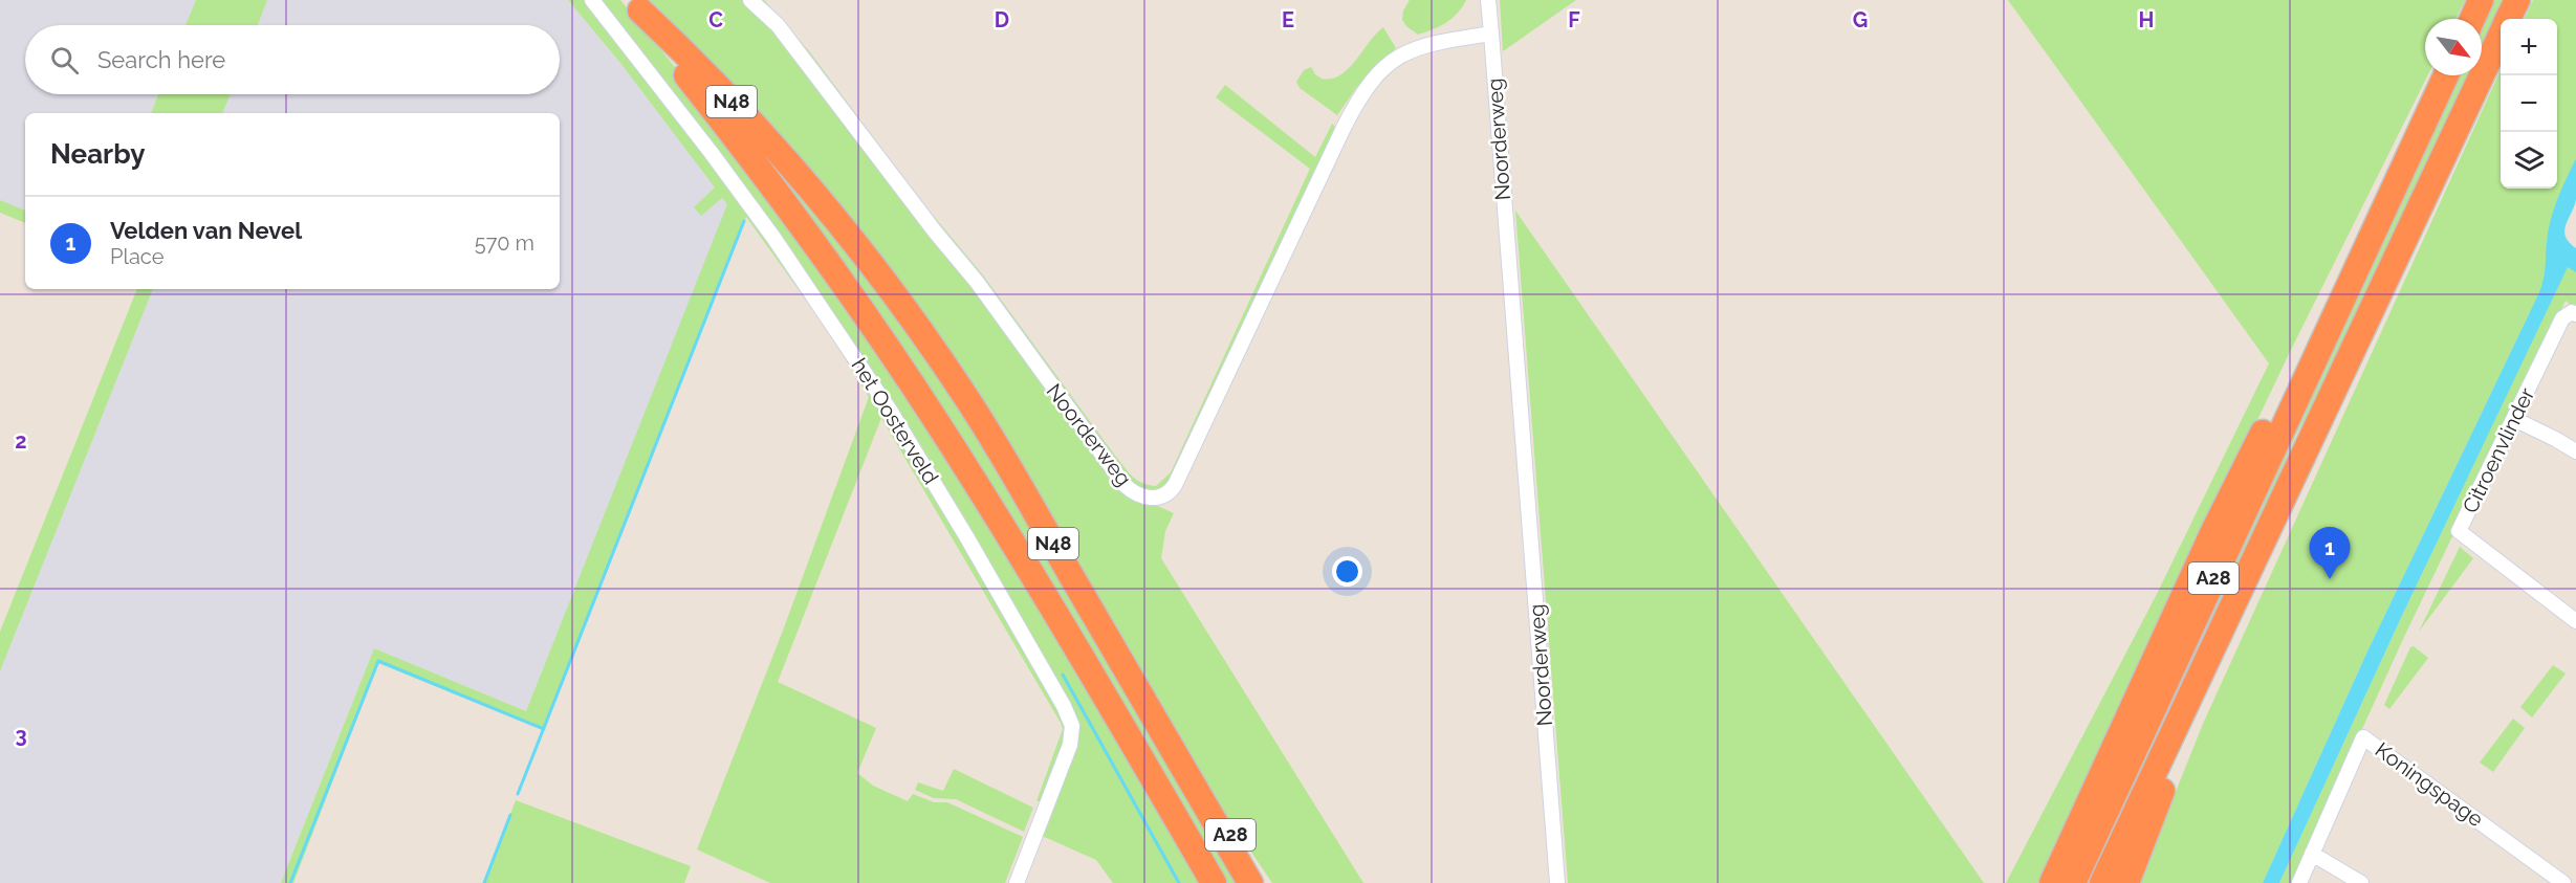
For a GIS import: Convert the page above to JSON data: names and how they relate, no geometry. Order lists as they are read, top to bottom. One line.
{"streets":{"highway":["N48","A28"],"street":["Noorderweg","het Oosterveld","Citroenvlinder","Koningspage"]},"crossings":[["N48","A28"]],"north":"bottom right","page":{"map_buttons":["+","−"],"search":"Search here","heading":"Nearby","list":[{"mark":"1","name":"Velden van Nevel","note":"Place","value":"570 m"}],"pins":"1"},"grid":{"columns":["C","D","E","F","G","H"],"rows":["2","3"]}}
